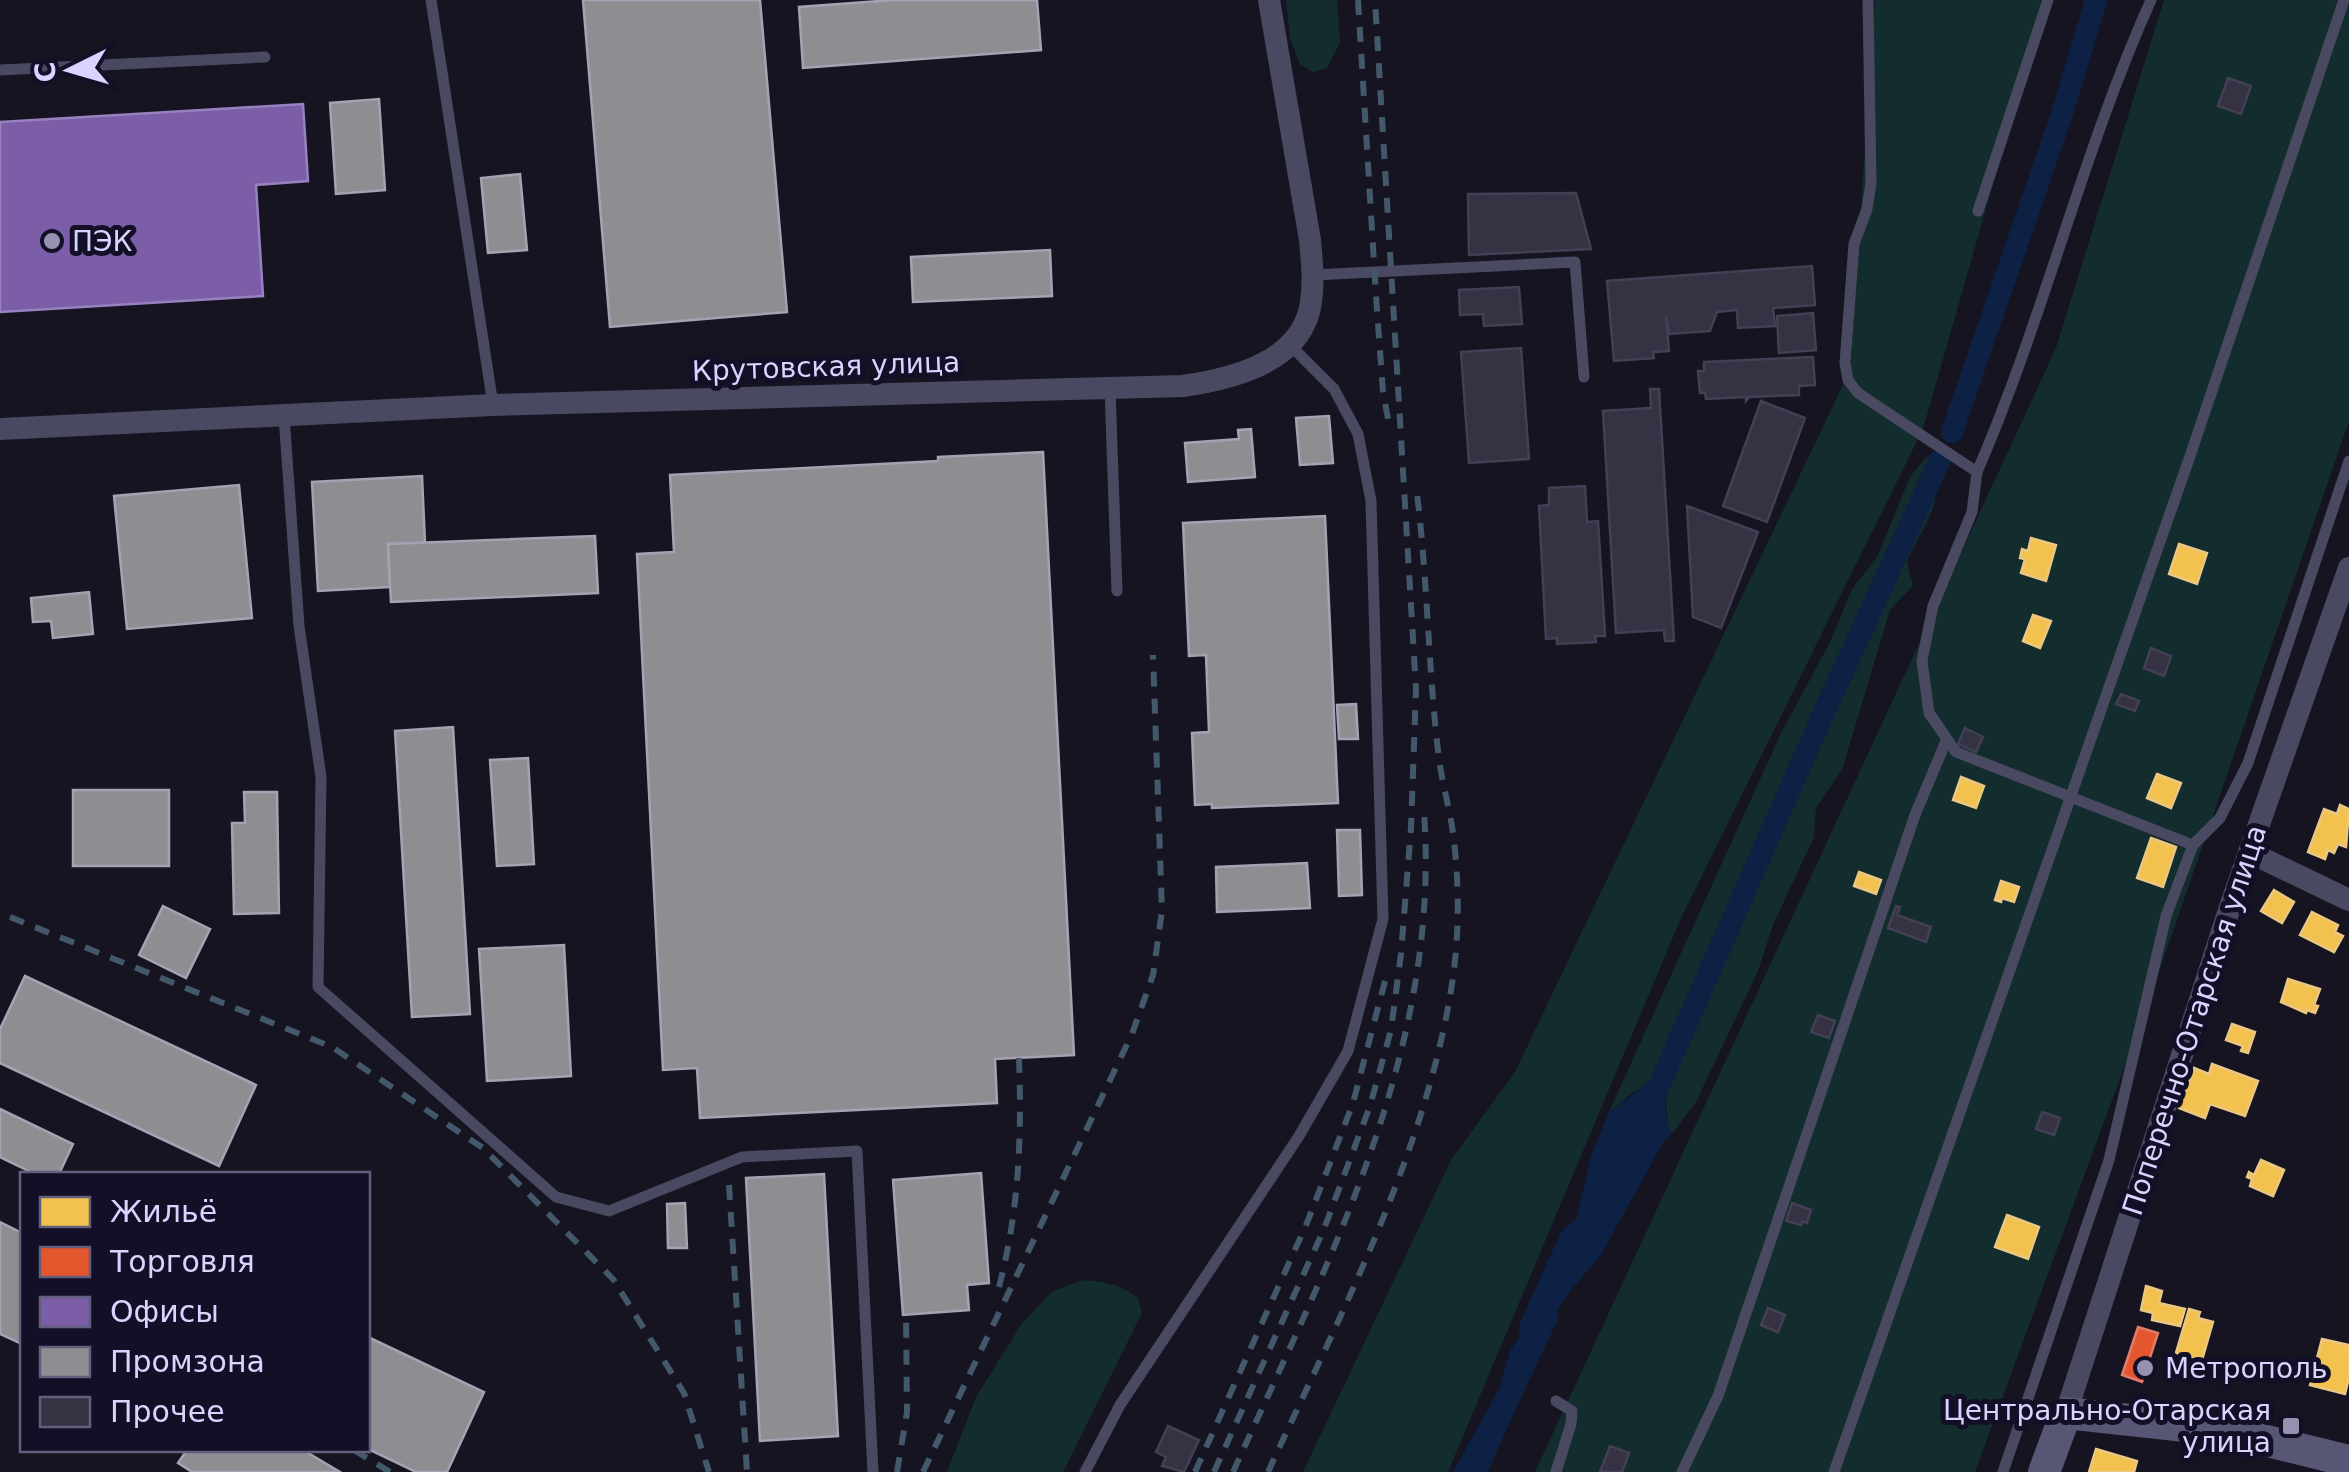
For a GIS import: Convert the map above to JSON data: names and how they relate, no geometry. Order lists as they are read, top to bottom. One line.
{"streets":{"street":["Крутовская улица","Поперечно-Отарская улица"]},"places":{"other":["ПЭК","Метрополь"],"transit":["Центрально-Отарская улица"]},"legend":["Жильё","Торговля","Офисы","Промзона","Прочее"],"north":"left"}
